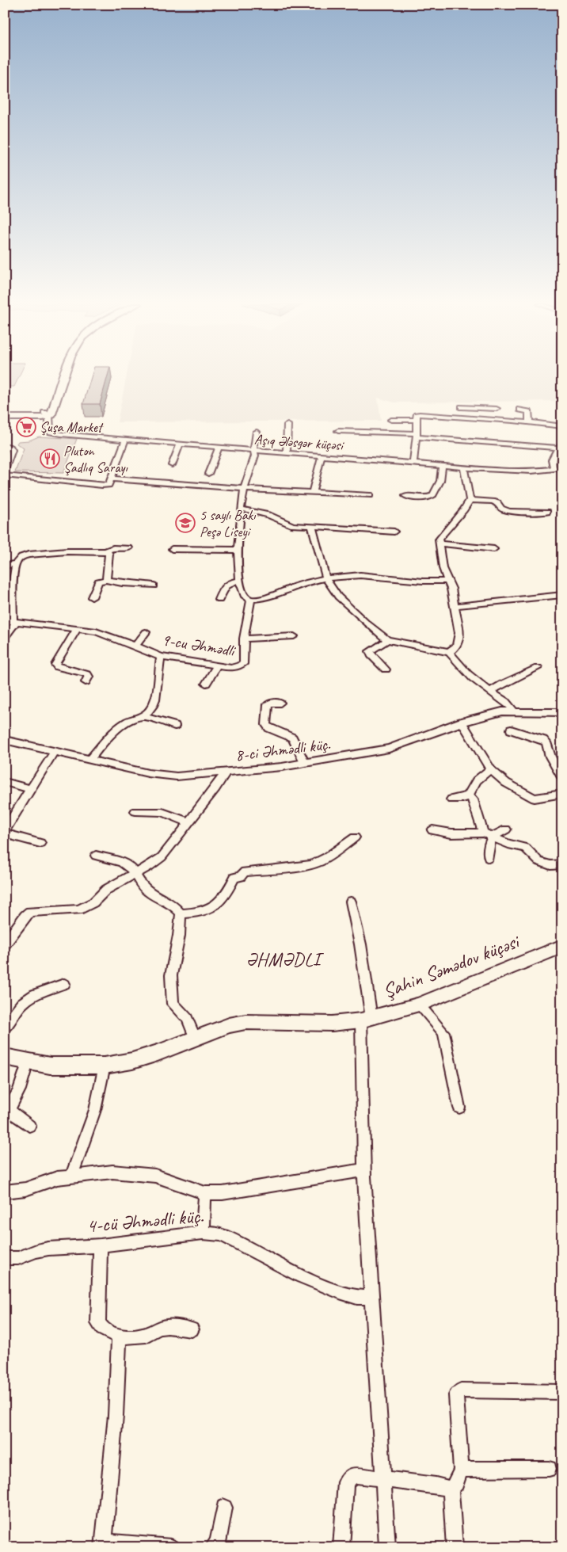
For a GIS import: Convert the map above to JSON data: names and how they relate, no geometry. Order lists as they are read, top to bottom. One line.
{"streets":{"main road":["Şahin Səmədov küçəsi"],"street":["Aşıq Ələsgər küçəsi","9-cu Əhmədli","8-ci Əhmədli küç.","4-cü Əhmədli küç."]},"districts":["ƏHMƏDLI"],"places":{"supermarket":["Şuşa Market"],"restaurant":["Pluton Şadlıq Sarayı"],"school or university":["5 saylı Bakı Peşə Liseyi"]}}
